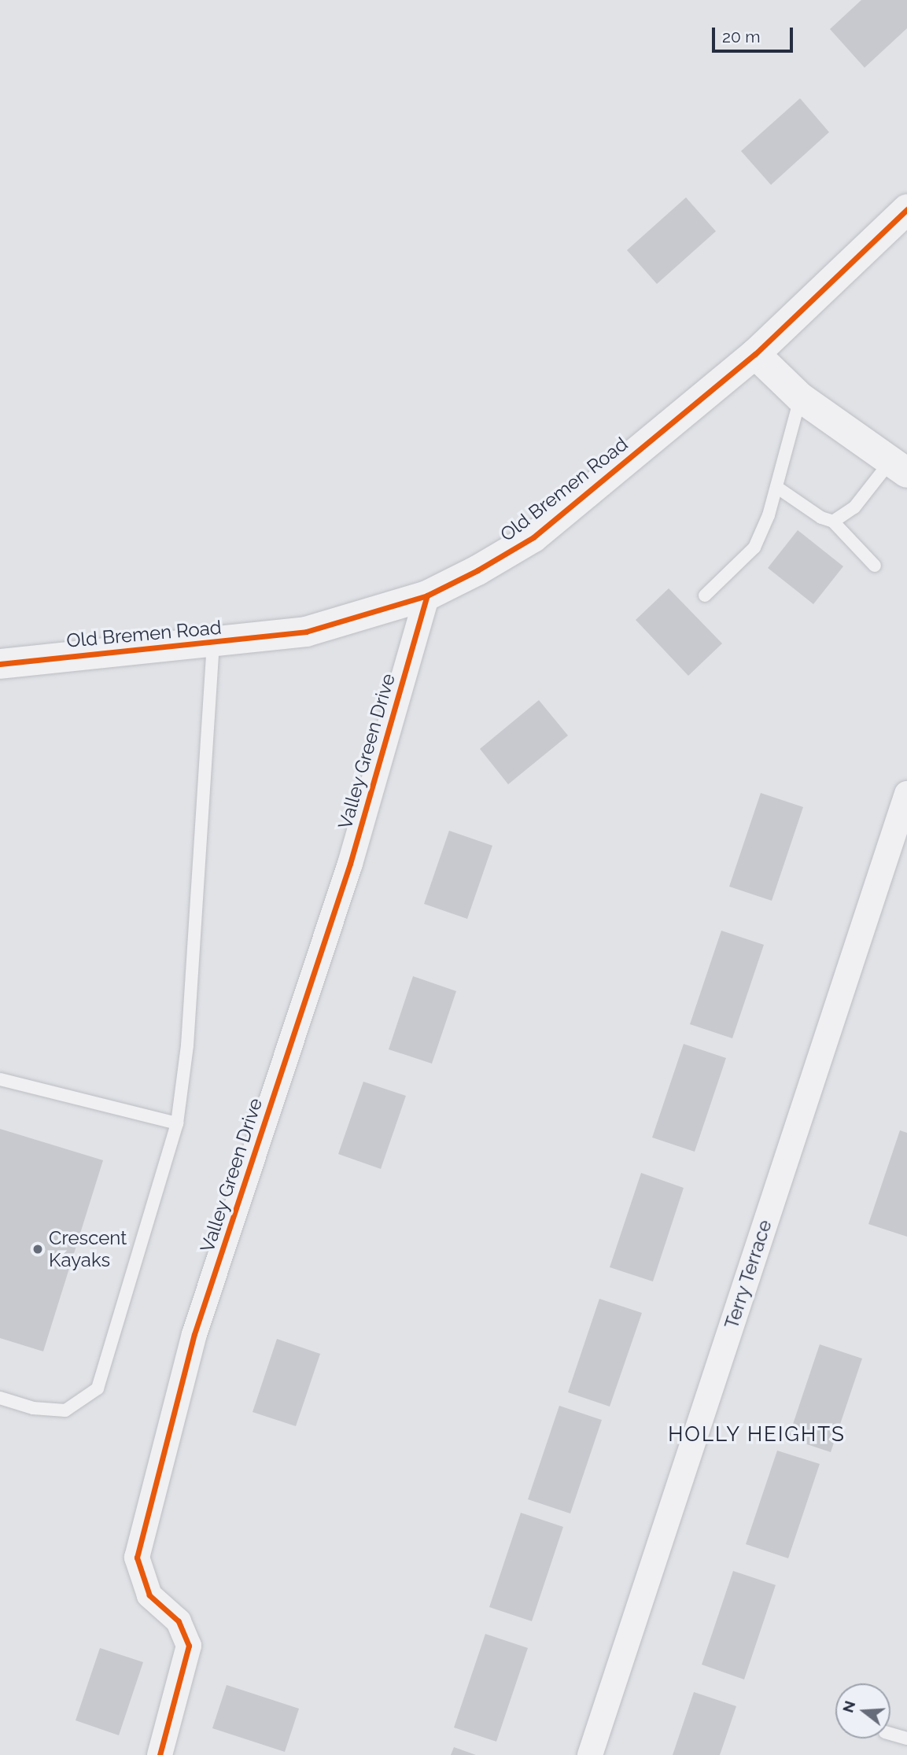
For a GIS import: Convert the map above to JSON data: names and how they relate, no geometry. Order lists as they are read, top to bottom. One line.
{"streets":{"street":["Old Bremen Road","Valley Green Drive","Terry Terrace"]},"crossings":[["Old Bremen Road","Valley Green Drive"]],"districts":["HOLLY HEIGHTS"],"places":["Crescent Kayaks"],"scale_bar":"20 m","north":"left"}
